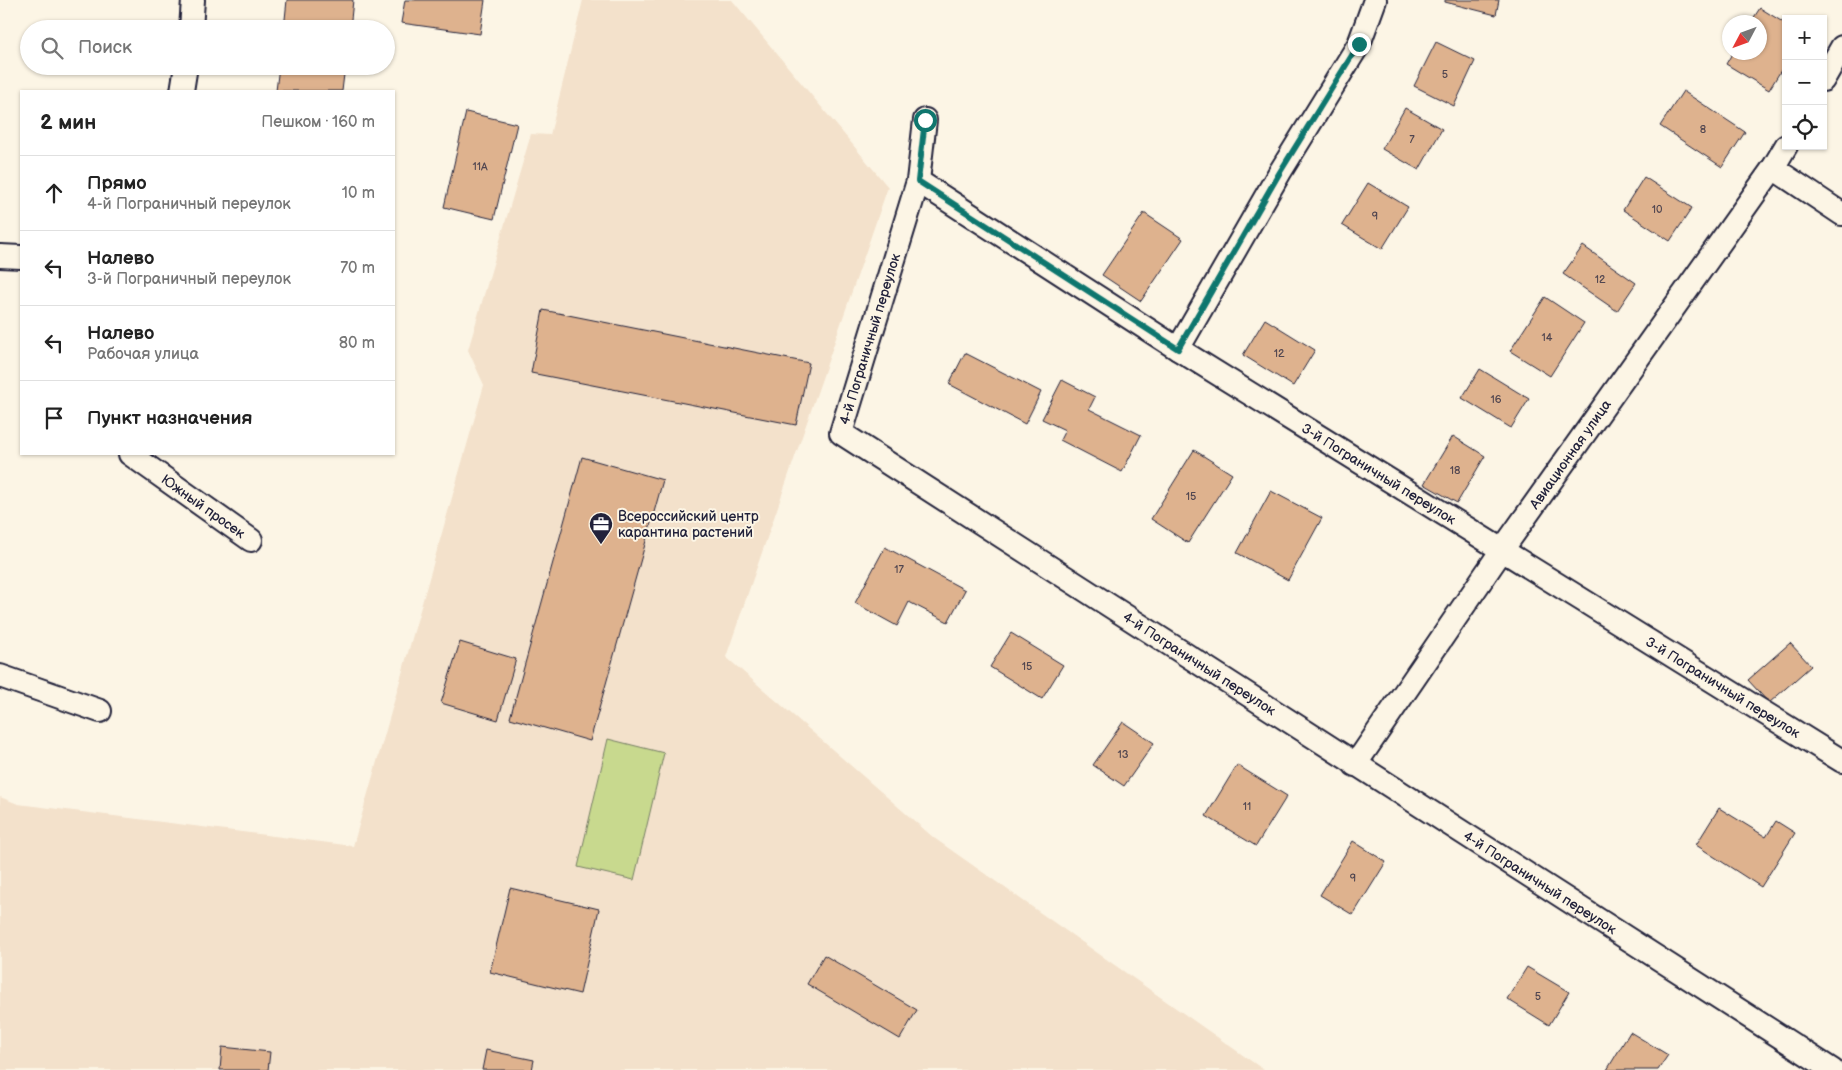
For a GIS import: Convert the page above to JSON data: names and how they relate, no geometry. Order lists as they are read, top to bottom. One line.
{"streets":{"street":["4-й Пограничный переулок","Авиационная улица","3-й Пограничный переулок","Южный просек"]},"crossings":[["4-й Пограничный переулок","Авиационная улица"],["4-й Пограничный переулок","3-й Пограничный переулок"],["Авиационная улица","3-й Пограничный переулок"]],"places":{"office":["Всероссийский центр карантина растений"]},"house_numbers":["5","8","7","11А","10","9","12","14","12","16","18","15","17","15","13","11","9","5"],"north":"bottom left","page":{"map_buttons":["+","−"],"search":"Поиск","heading":["2 мин","Пешком · 160 m"],"list":[["Прямо","4-й Пограничный переулок","10 m"],["Налево","3-й Пограничный переулок","70 m"],["Налево","Рабочая улица","80 m"],"Пункт назначения"]}}
